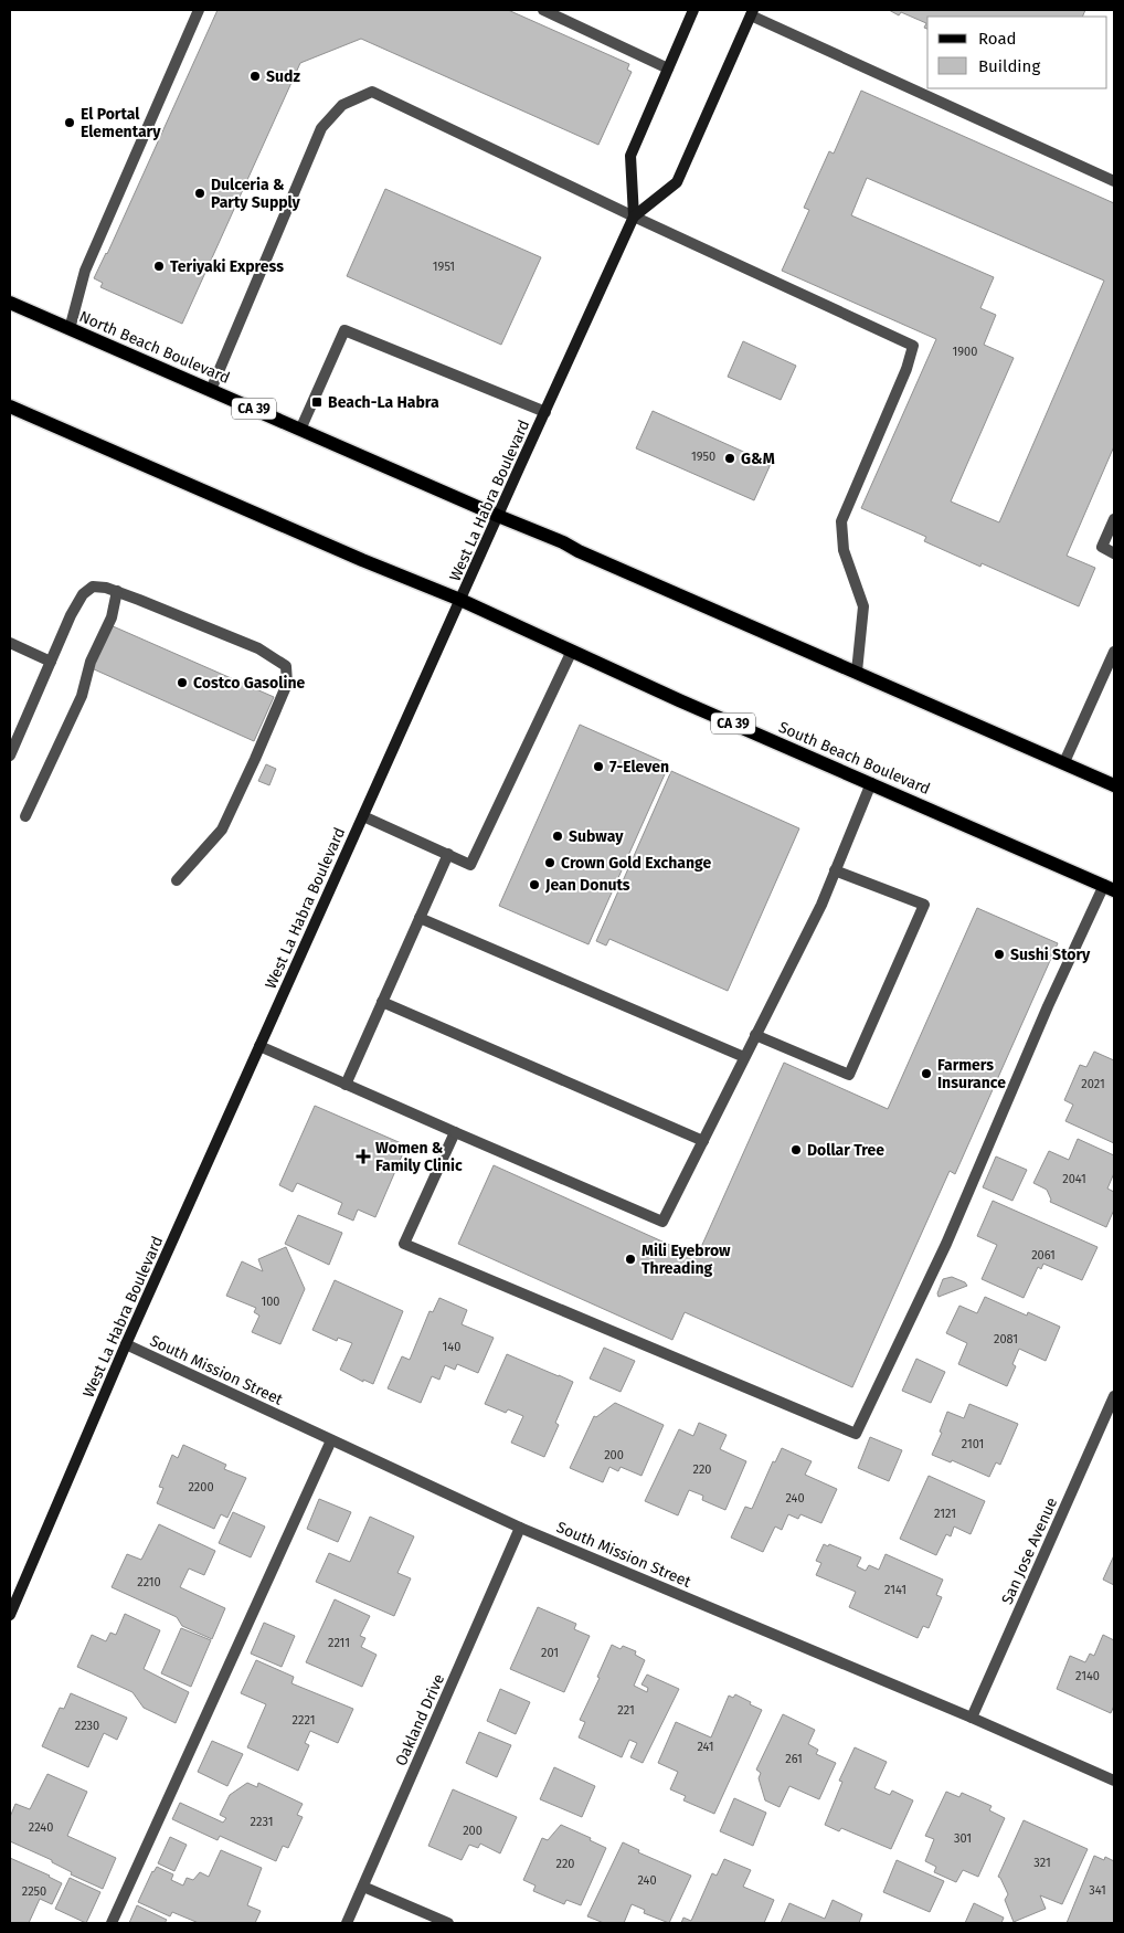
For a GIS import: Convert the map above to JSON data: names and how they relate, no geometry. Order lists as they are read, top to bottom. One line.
{"streets":{"main road":["North Beach Boulevard","CA 39","West La Habra Boulevard","South Beach Boulevard"],"street":["South Mission Street","San Jose Avenue","Oakland Drive"]},"crossings":[["North Beach Boulevard","CA 39"],["North Beach Boulevard","West La Habra Boulevard"],["CA 39","West La Habra Boulevard"],["CA 39","South Beach Boulevard"],["West La Habra Boulevard","South Beach Boulevard"],["West La Habra Boulevard","South Mission Street"],["South Mission Street","San Jose Avenue"],["South Mission Street","Oakland Drive"]],"places":{"other":["Sudz","El Portal Elementary","Dulceria & Party Supply","Teriyaki Express","G&M","Costco Gasoline","7-Eleven","Subway","Crown Gold Exchange","Jean Donuts","Sushi Story","Farmers Insurance","Dollar Tree","Mili Eyebrow Threading"],"transit":["Beach-La Habra"],"health":["Women & Family Clinic"]},"house_numbers":["1951","1900","1950","2021","2041","2061","100","2081","140","2101","200","220","2200","240","2121","2210","2141","2211","201","2140","221","2221","2230","241","261","2231","2240","200","301","321","220","240","341","2250"],"legend":["Road","Building"]}
